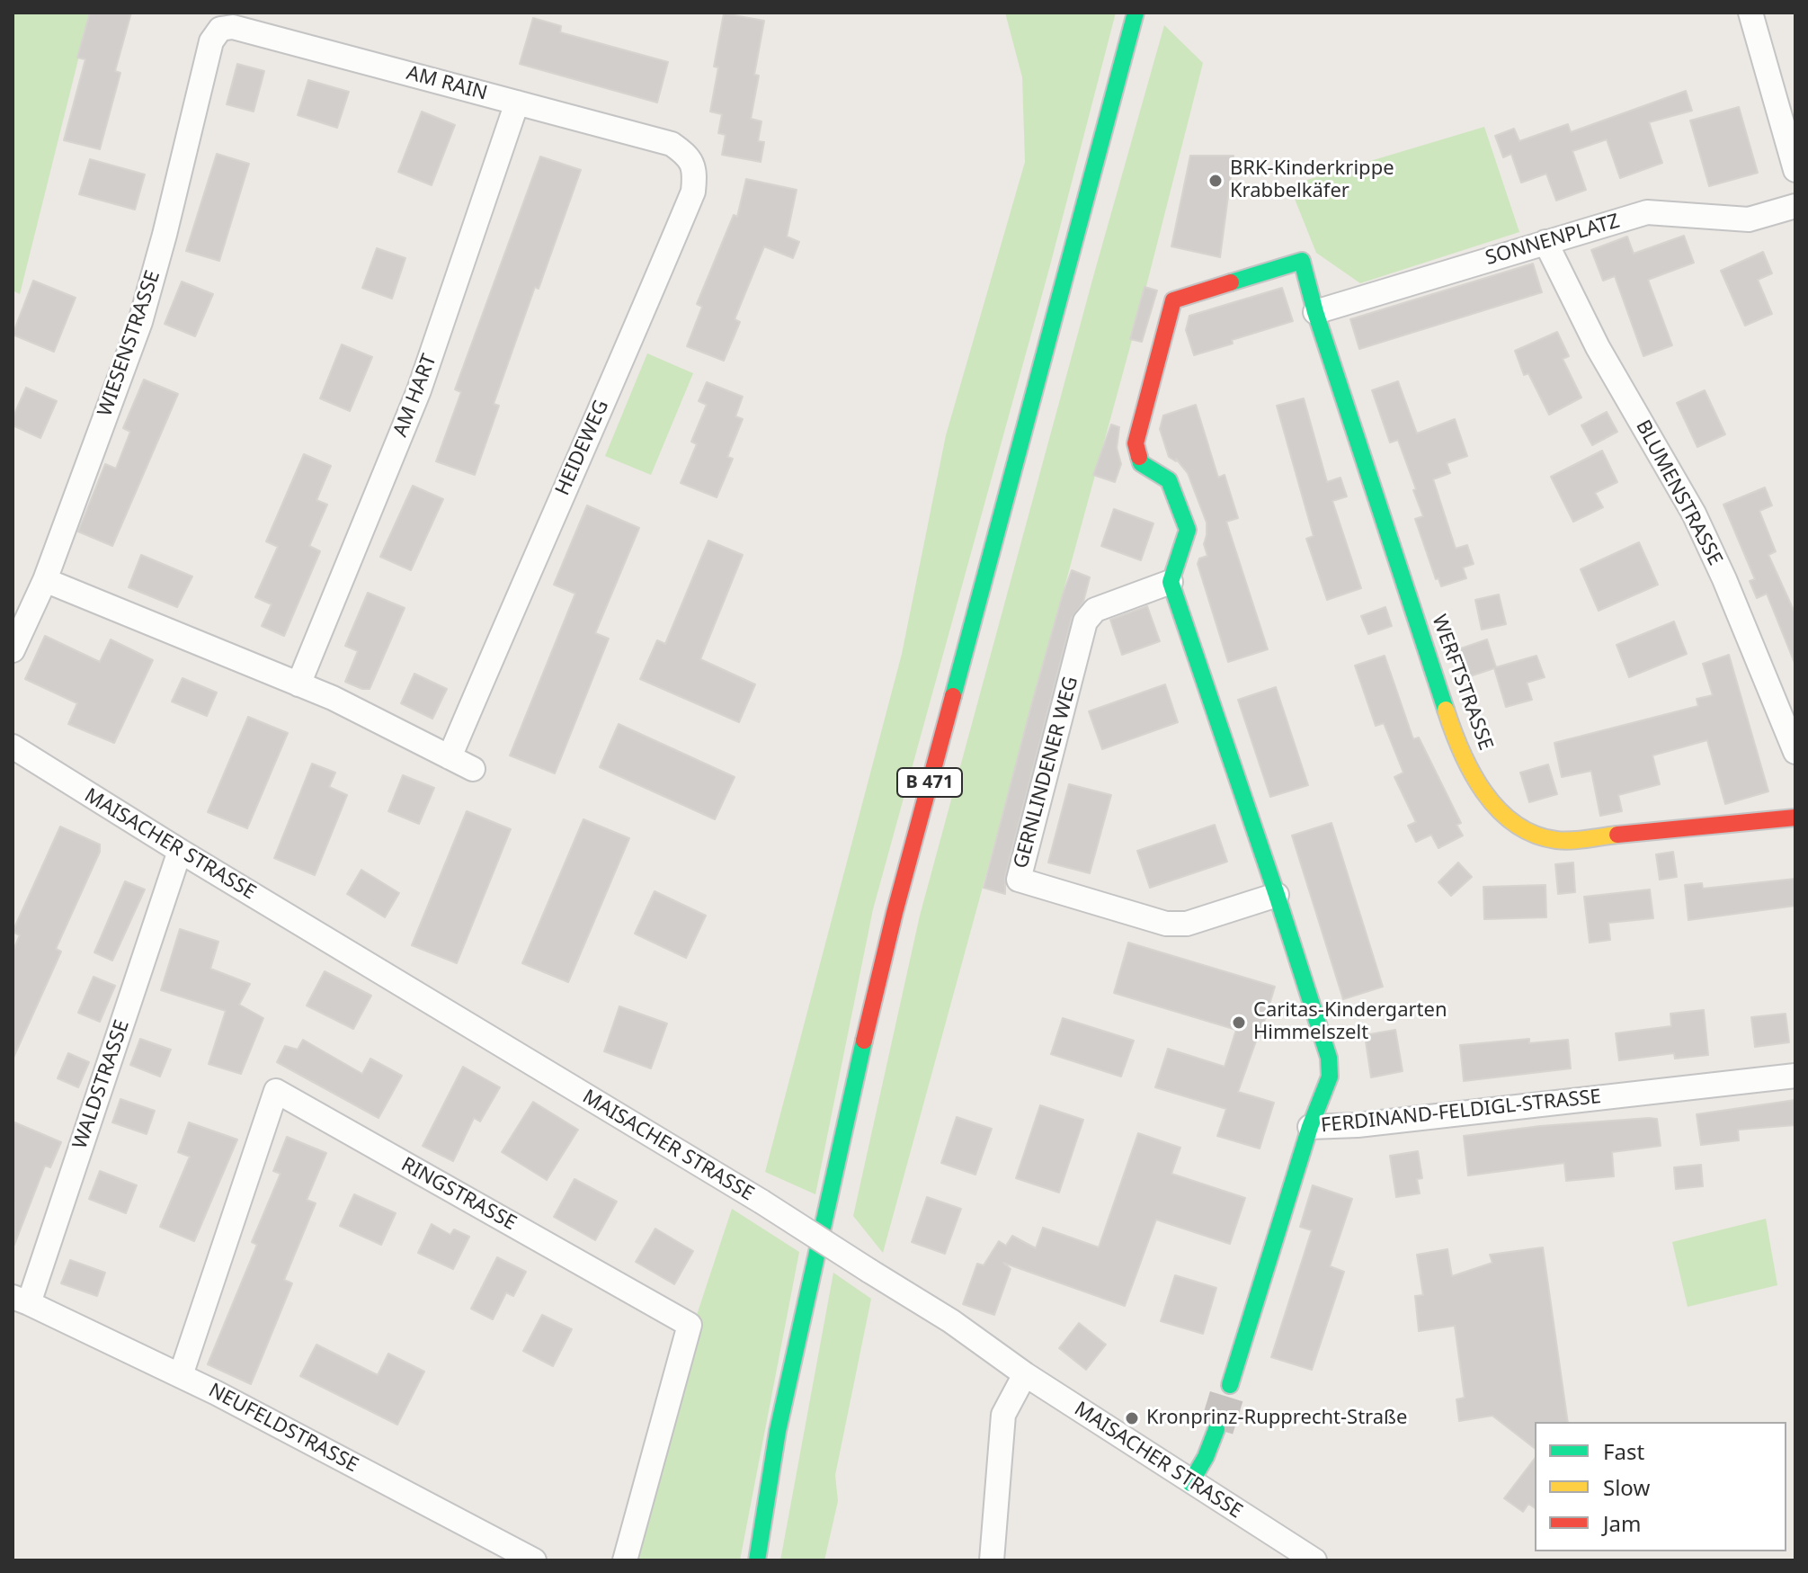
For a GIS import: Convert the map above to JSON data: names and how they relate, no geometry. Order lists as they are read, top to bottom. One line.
{"streets":{"main road":["WERFTSTRASSE","B 471","FERDINAND-FELDIGL-STRASSE"],"street":["AM RAIN","SONNENPLATZ","WIESENSTRASSE","AM HART","HEIDEWEG","BLUMENSTRASSE","GERNLINDENER WEG","MAISACHER STRASSE","WALDSTRASSE","RINGSTRASSE","NEUFELDSTRASSE"]},"crossings":[["AM RAIN","WIESENSTRASSE"],["AM RAIN","AM HART"],["AM RAIN","HEIDEWEG"],["SONNENPLATZ","BLUMENSTRASSE"],["SONNENPLATZ","WERFTSTRASSE"],["WERFTSTRASSE","GERNLINDENER WEG"],["MAISACHER STRASSE","WALDSTRASSE"],["WALDSTRASSE","NEUFELDSTRASSE"],["RINGSTRASSE","NEUFELDSTRASSE"]],"places":["BRK-Kinderkrippe Krabbelkäfer","Caritas-Kindergarten Himmelszelt","Kronprinz-Rupprecht-Straße"],"legend":["Fast","Slow","Jam"]}
